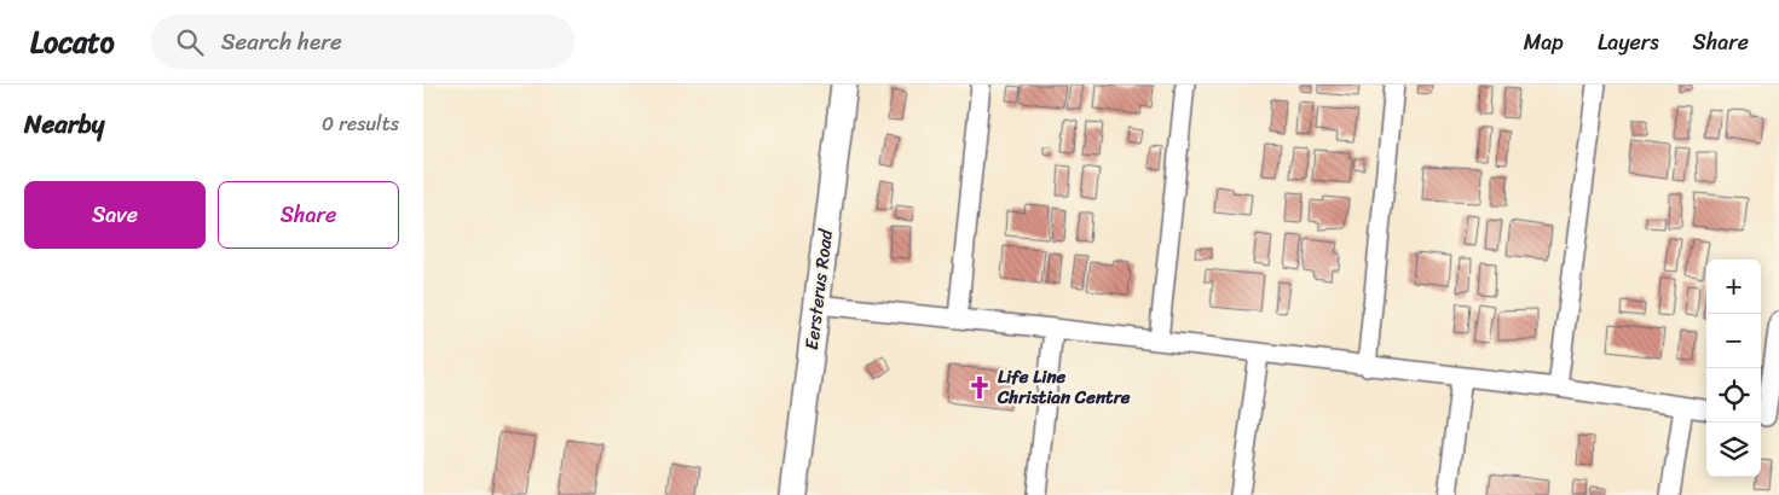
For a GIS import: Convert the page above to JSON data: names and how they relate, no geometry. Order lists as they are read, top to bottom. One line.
{"streets":{"street":["Eersterus Road"]},"places":{"church":["Life Line Christian Centre"]},"page":{"header":"Locato","search":"Search here","nav":["Map","Layers","Share"],"heading":["Nearby","0 results"],"buttons":["Save","Share"],"map_buttons":["+","−"]}}
